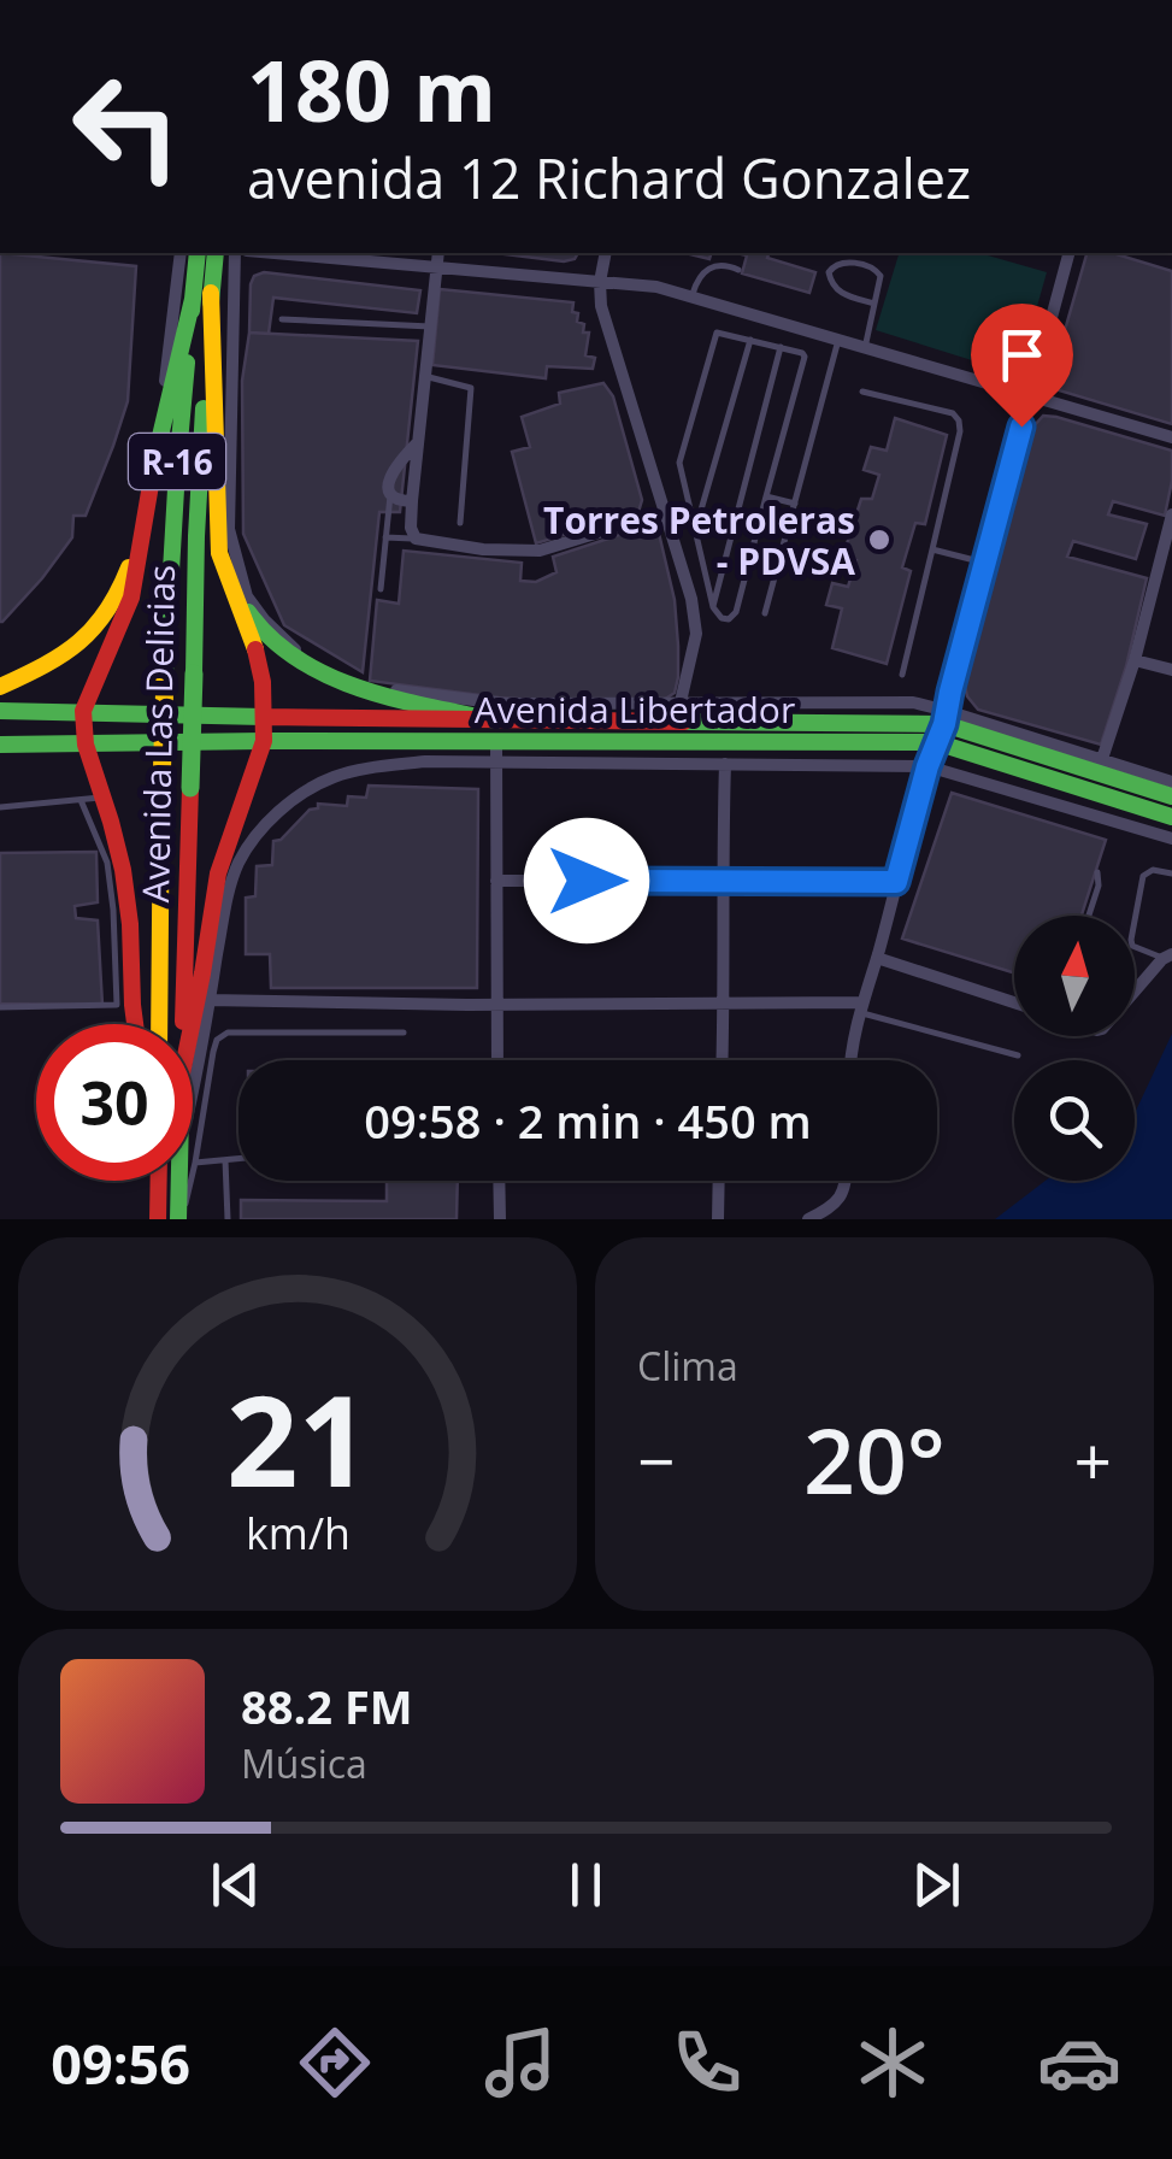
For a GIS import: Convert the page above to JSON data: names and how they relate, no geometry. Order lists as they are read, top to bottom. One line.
{"streets":{"main road":["R-16","Avenida Libertador","Avenida Las Delicias"]},"crossings":[["Avenida Libertador","Avenida Las Delicias"]],"places":["Torres Petroleras - PDVSA"],"north":"top","page":{"turn":["180 m","avenida 12 Richard Gonzalez"],"limit":"30","trip":"09:58 · 2 min · 450 m","tile":"Clima","heat":["−","20°","+"],"song":["88.2 FM","Música"],"tabs":"09:56","gauge":["21","km/h"]}}
